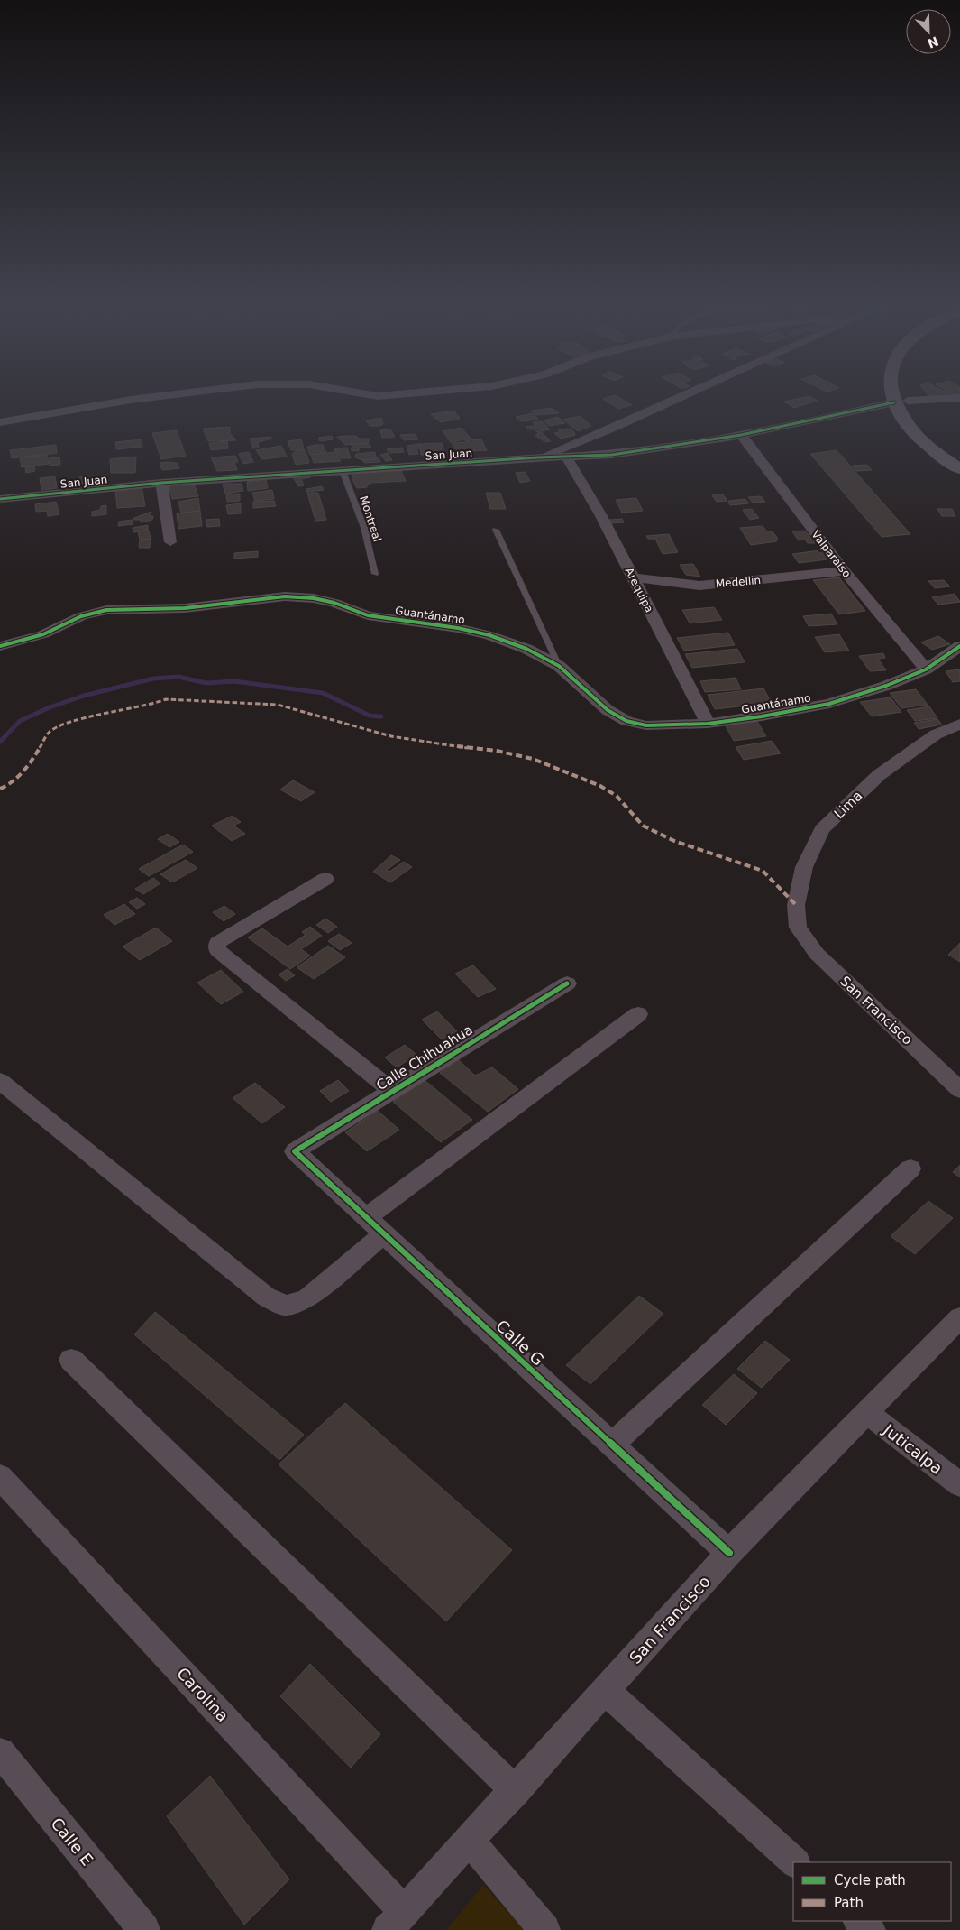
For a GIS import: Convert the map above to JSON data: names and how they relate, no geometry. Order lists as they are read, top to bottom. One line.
{"streets":{"street":["San Juan","Valparaíso","Medellin","Arequipa","Guantánamo","Lima","San Francisco","Calle Chihuahua","Calle G","Juticalpa","Carolina","Calle E"],"lane":["Montreal"]},"crossings":[["San Juan","Montreal"],["San Juan","Valparaíso"],["San Juan","Arequipa"],["Valparaíso","Medellin"],["Valparaíso","Guantánamo"],["Medellin","Arequipa"],["Arequipa","Guantánamo"],["Lima","San Francisco"],["San Francisco","Calle G"],["San Francisco","Juticalpa"],["San Francisco","Carolina"],["Calle Chihuahua","Calle G"]],"legend":["Cycle path","Path"],"north":"bottom right"}
